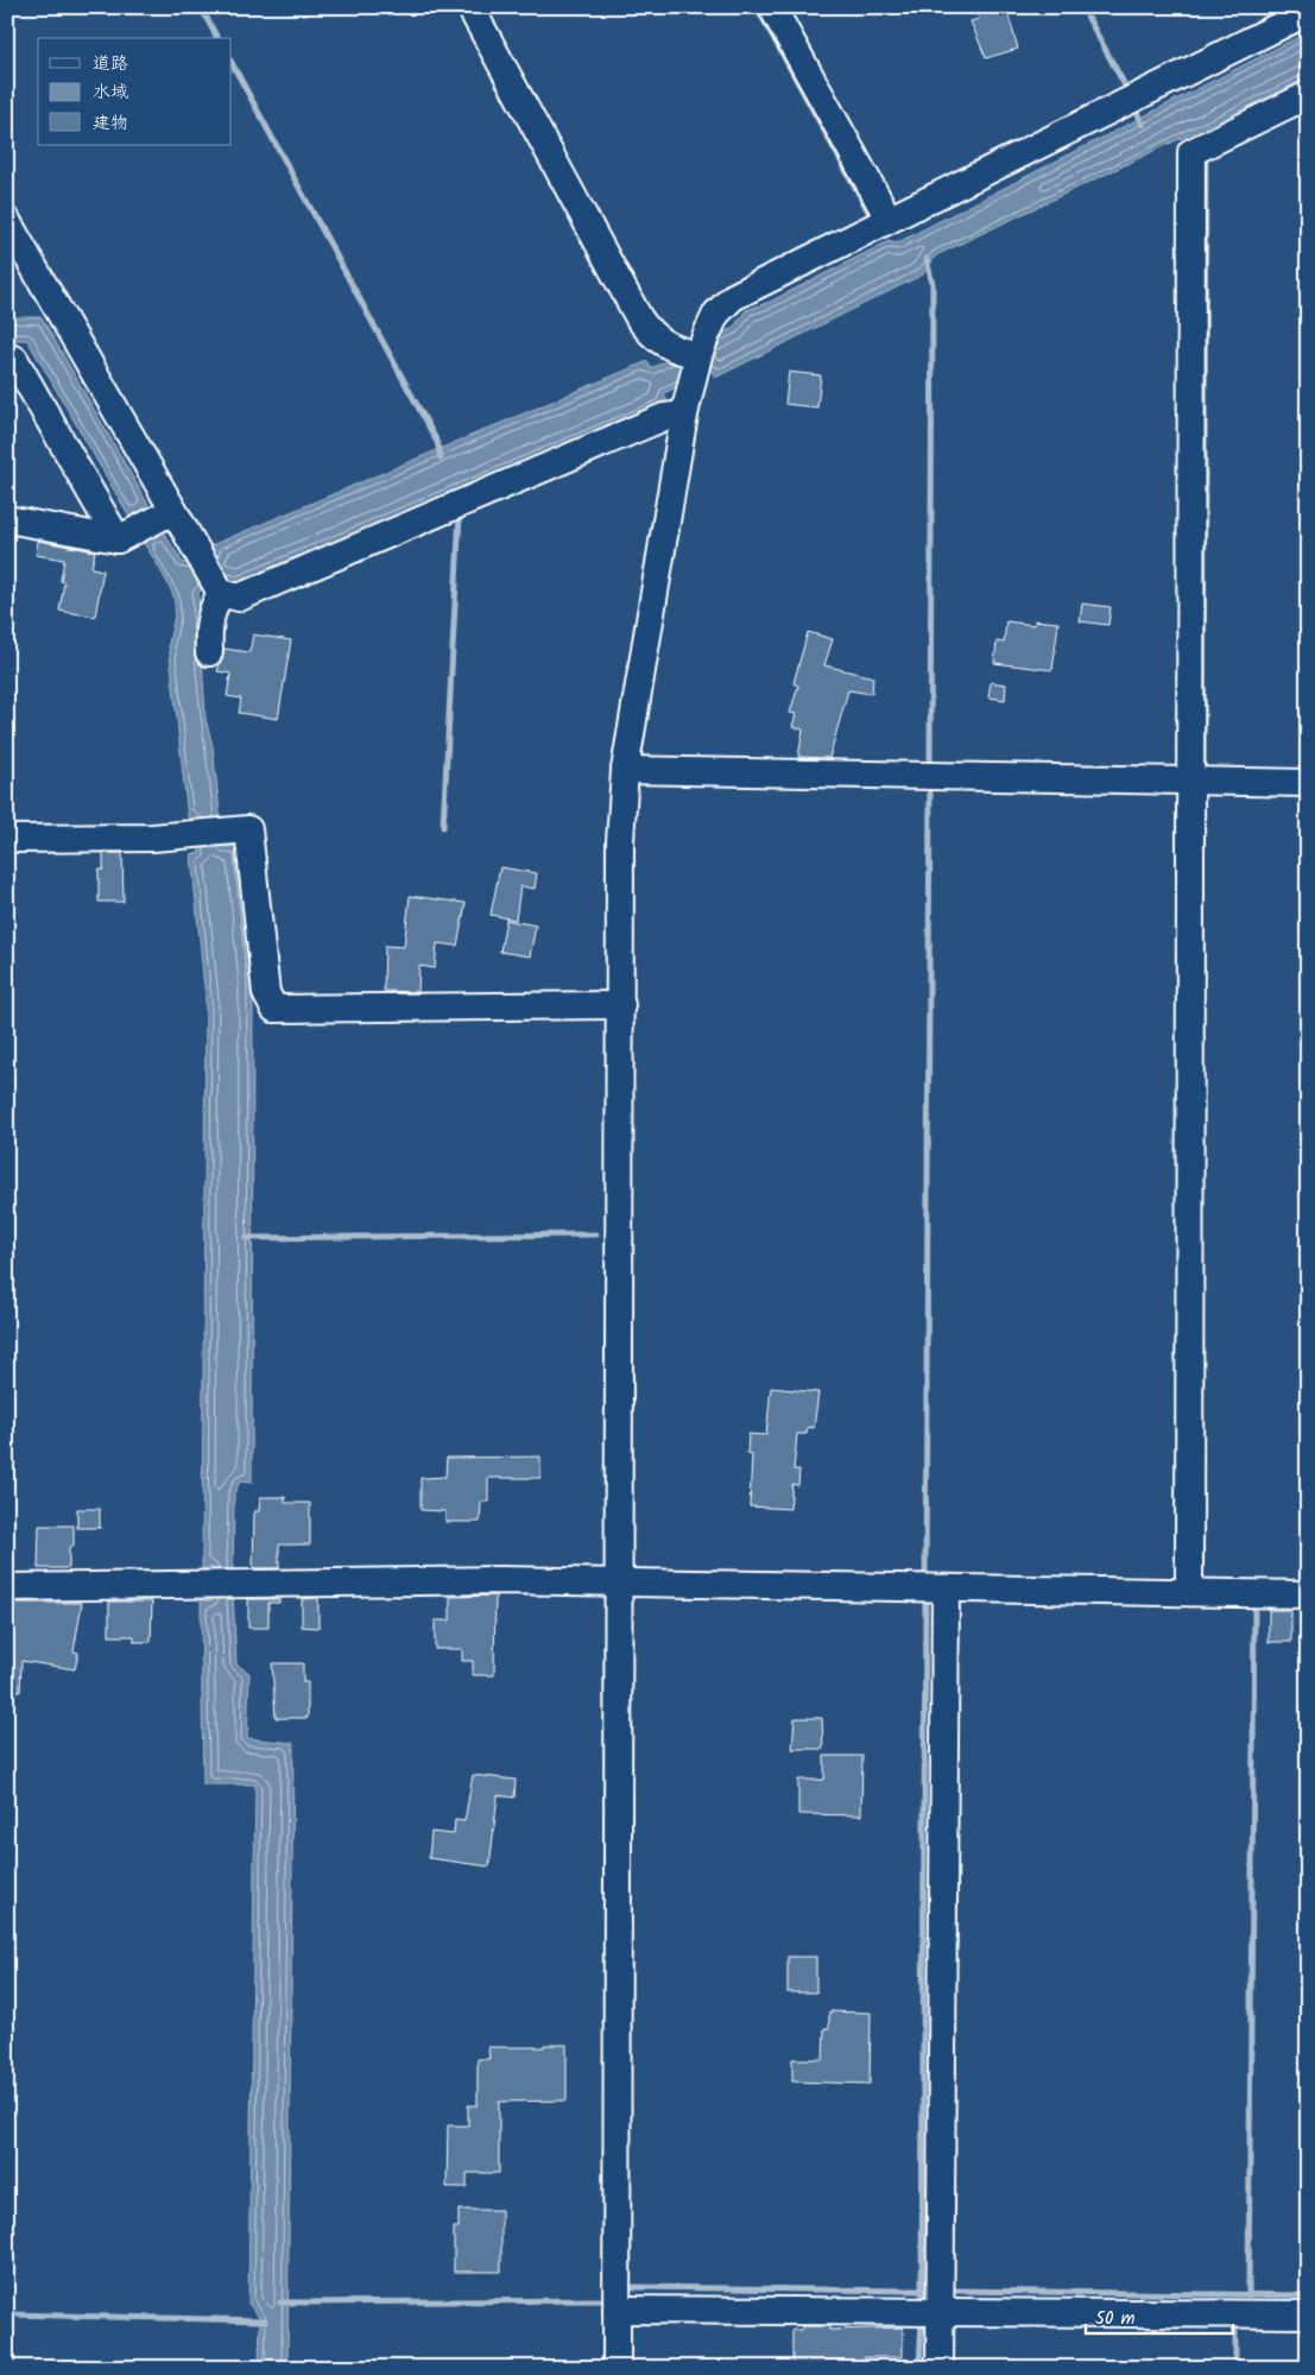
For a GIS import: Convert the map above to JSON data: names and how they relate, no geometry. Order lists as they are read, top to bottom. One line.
{"legend":["道路","水域","建物"],"scale_bar":"50 m"}
